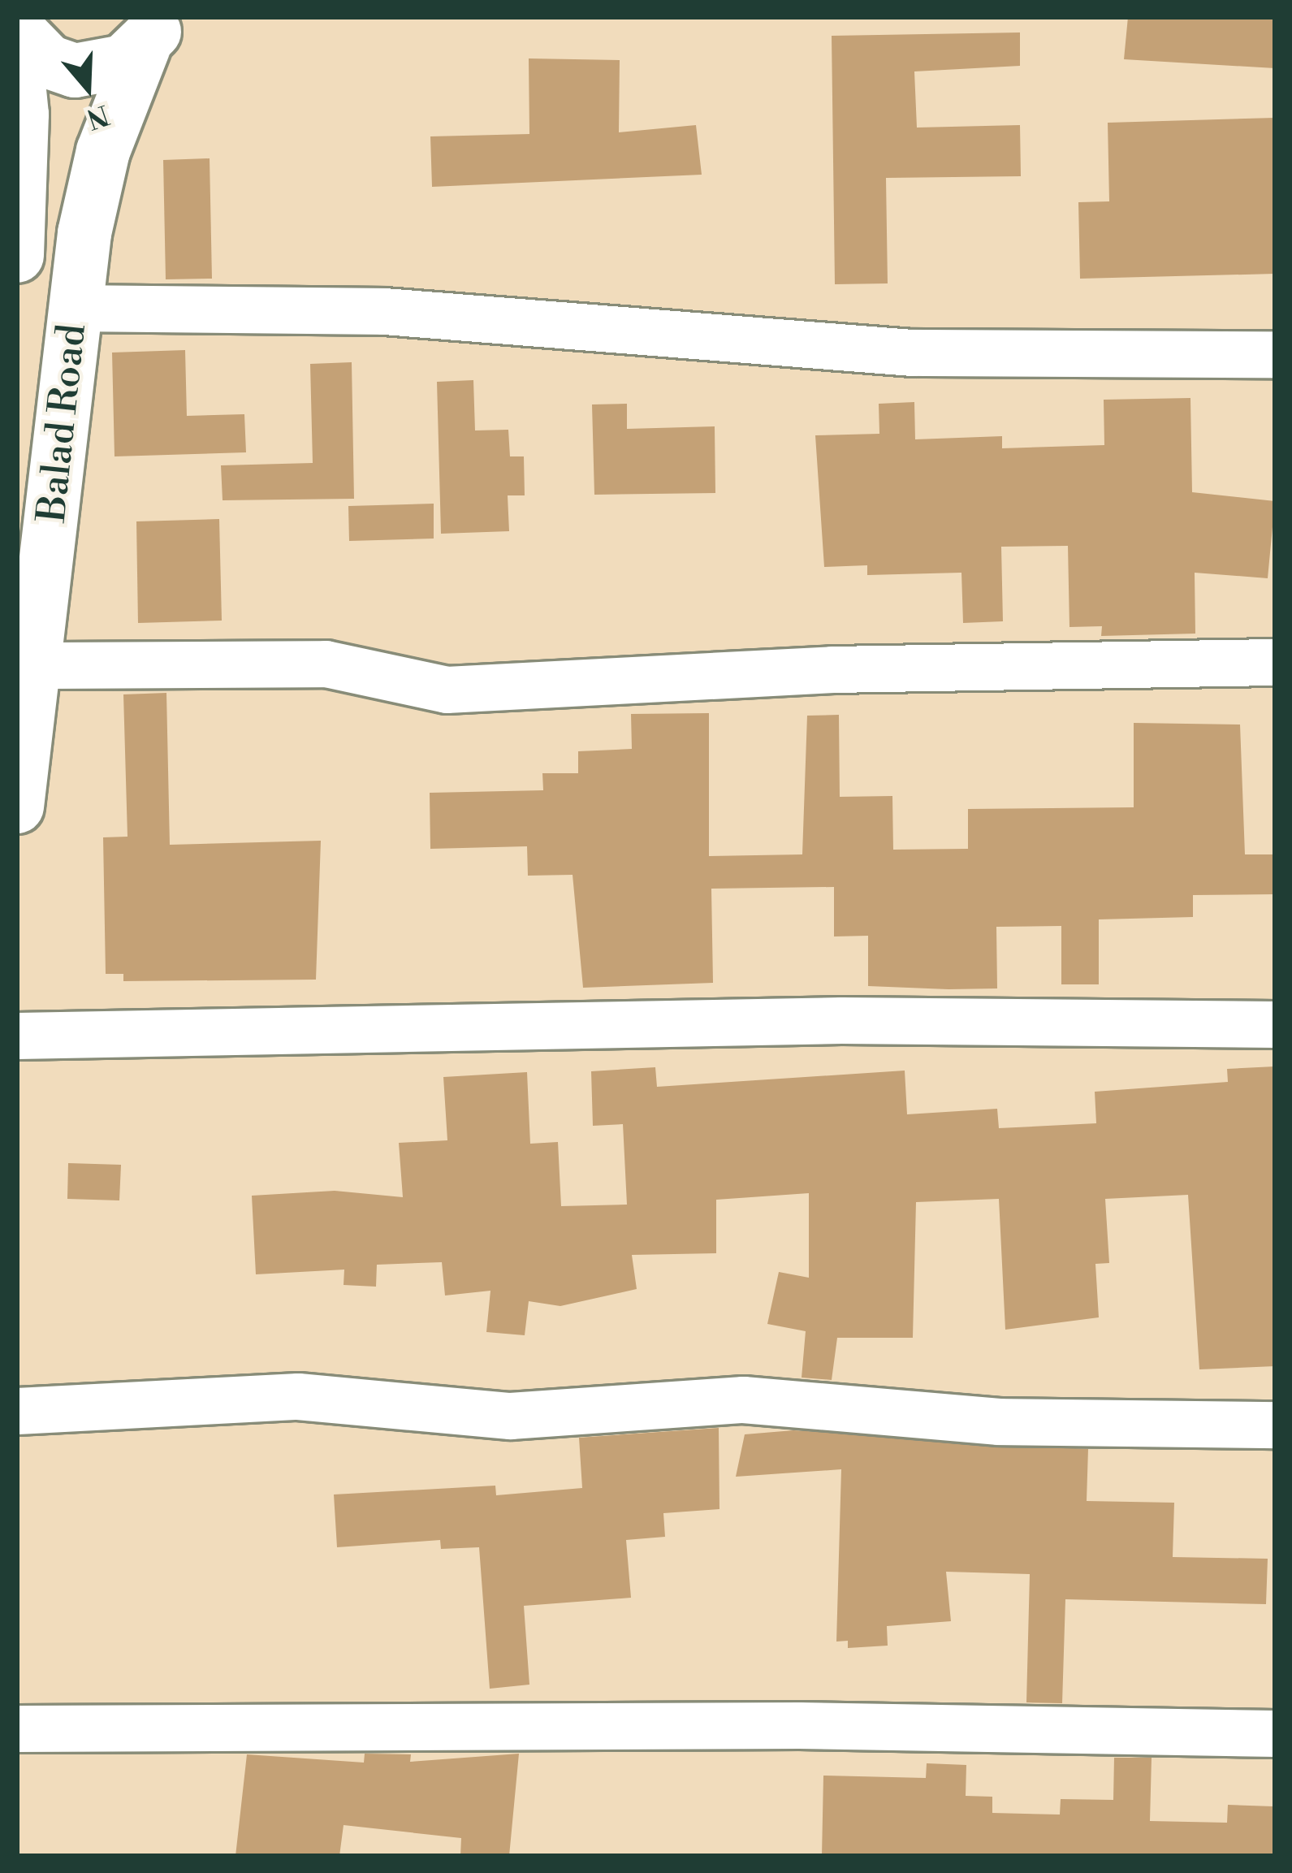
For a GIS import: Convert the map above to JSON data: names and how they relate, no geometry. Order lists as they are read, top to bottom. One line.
{"streets":{"highway":["Balad Road"]},"north":"bottom"}
